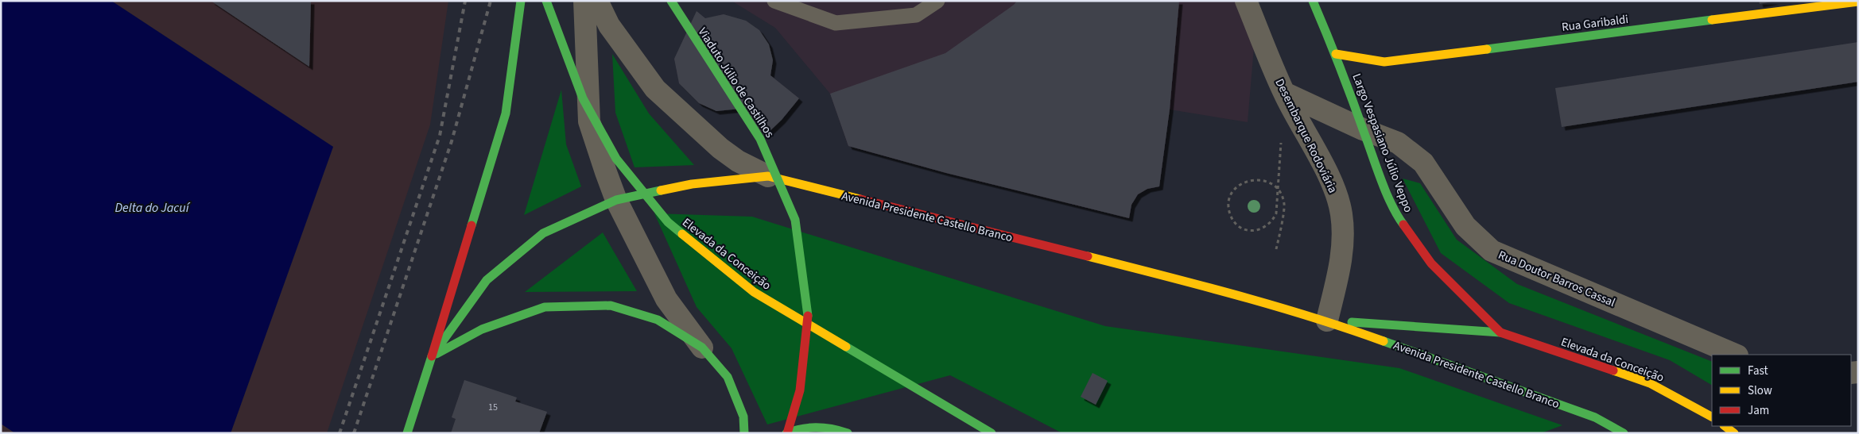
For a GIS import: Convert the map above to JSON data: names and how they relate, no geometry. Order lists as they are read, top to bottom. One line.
{"streets":{"main road":["Rua Garibaldi","Viaduto Júlio de Castilhos","Largo Vespasiano Júlio Veppo","Avenida Presidente Castello Branco","Elevada da Conceição"],"street":["Desembarque Rodoviária","Rua Doutor Barros Cassal"]},"crossings":[["Rua Garibaldi","Largo Vespasiano Júlio Veppo"],["Desembarque Rodoviária","Avenida Presidente Castello Branco"],["Desembarque Rodoviária","Rua Doutor Barros Cassal"],["Largo Vespasiano Júlio Veppo","Avenida Presidente Castello Branco"],["Largo Vespasiano Júlio Veppo","Elevada da Conceição"],["Largo Vespasiano Júlio Veppo","Rua Doutor Barros Cassal"],["Avenida Presidente Castello Branco","Elevada da Conceição"]],"water":["Delta do Jacuí"],"house_numbers":["15"],"legend":["Fast","Slow","Jam"]}
